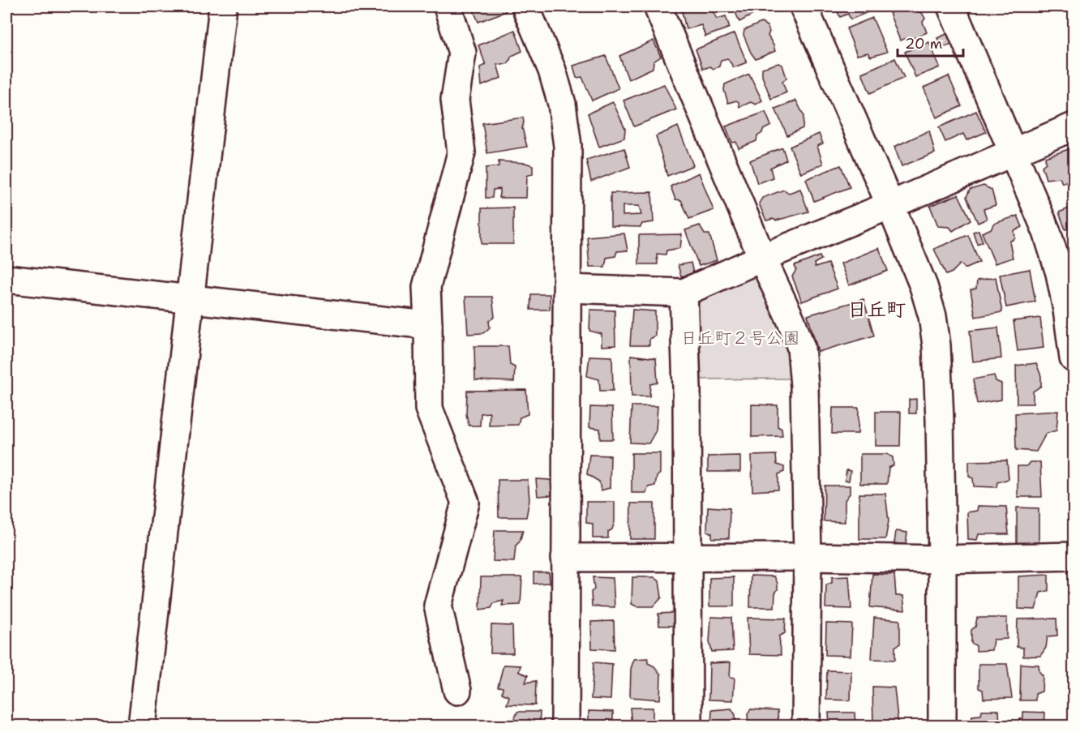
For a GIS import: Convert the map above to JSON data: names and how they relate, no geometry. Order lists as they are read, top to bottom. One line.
{"districts":["日丘町"],"parks":["日丘町２号公園"],"scale_bar":"20 m"}
